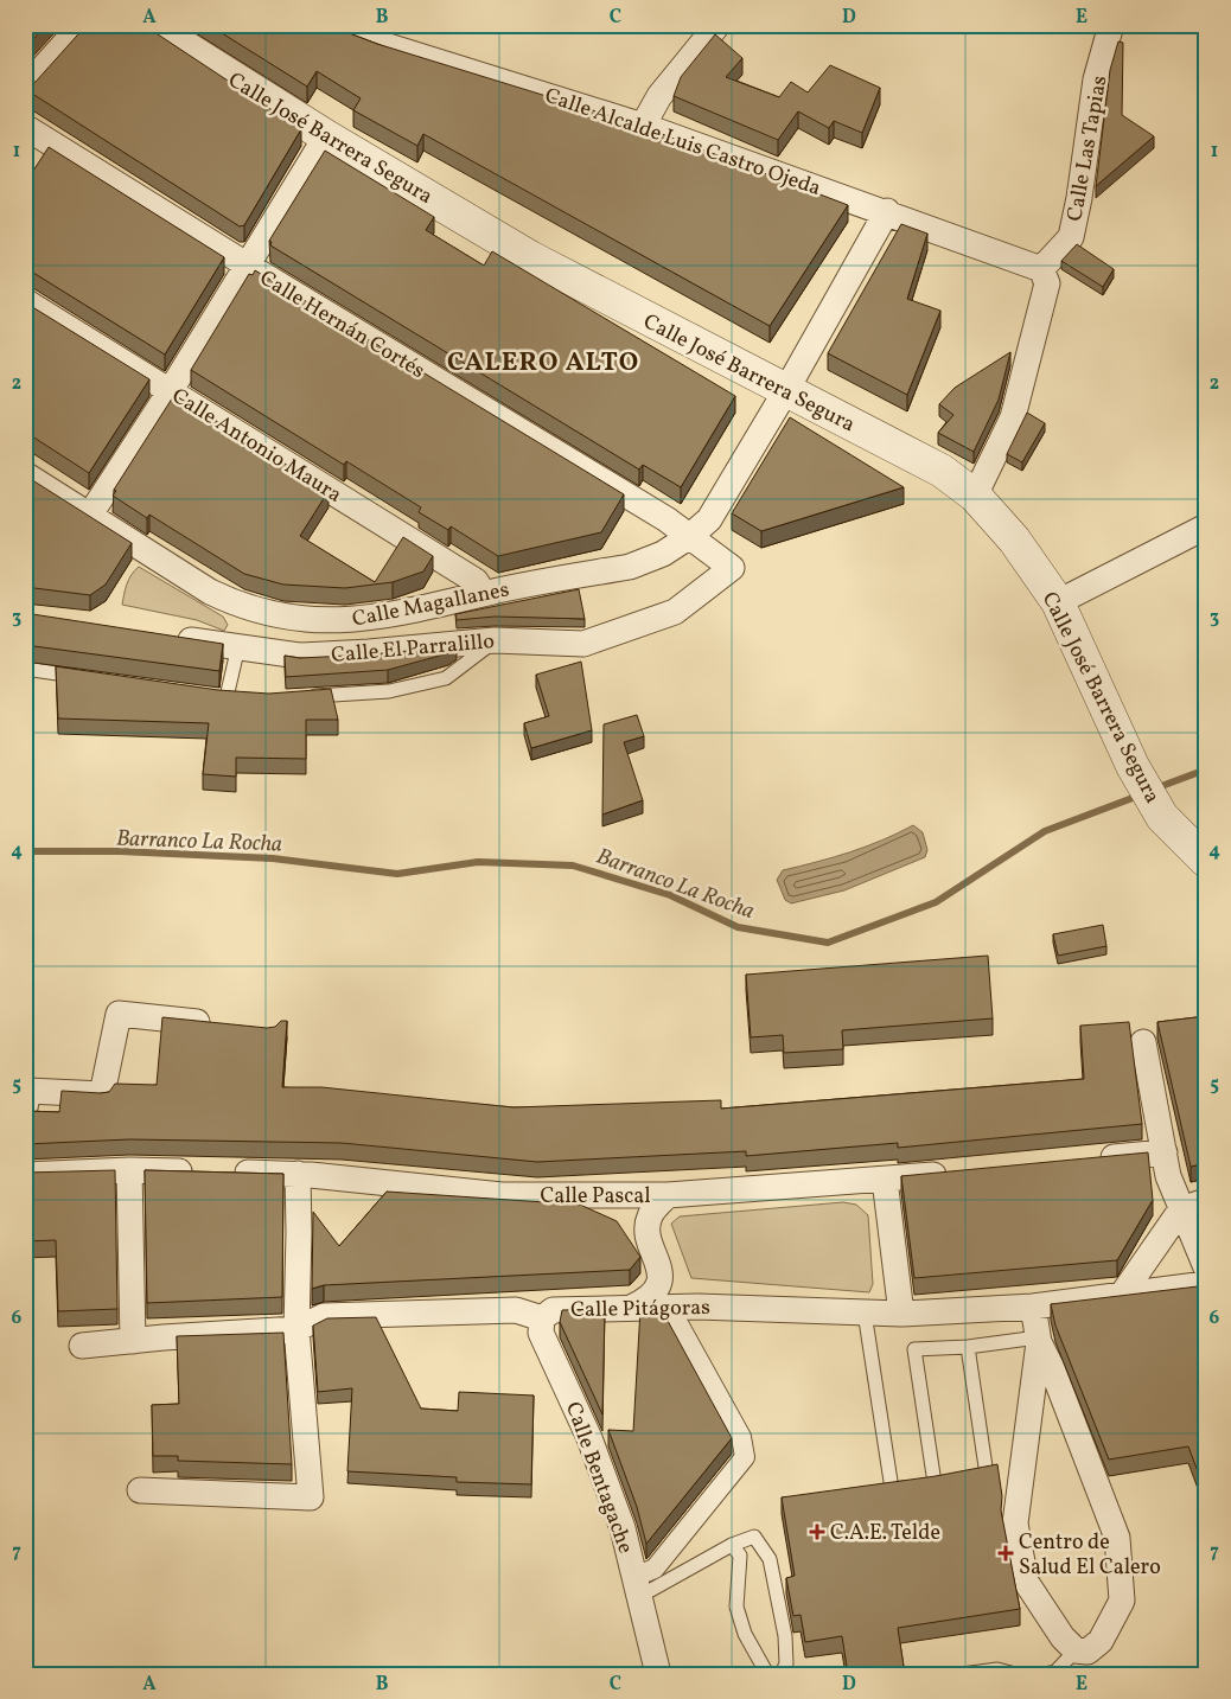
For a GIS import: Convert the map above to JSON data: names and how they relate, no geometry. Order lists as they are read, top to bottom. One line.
{"streets":{"street":["Calle José Barrera Segura","Calle Alcalde Luis Castro Ojeda","Calle Las Tapias","Calle Hernán Cortés","Calle Antonio Maura","Calle Magallanes","Calle El Parralillo","Calle Pascal","Calle Pitágoras","Calle Bentagache"]},"crossings":[["Calle José Barrera Segura","Calle Magallanes"],["Calle Alcalde Luis Castro Ojeda","Calle Las Tapias"],["Calle Alcalde Luis Castro Ojeda","Calle Magallanes"],["Calle Hernán Cortés","Calle Magallanes"],["Calle Hernán Cortés","Calle El Parralillo"],["Calle Antonio Maura","Calle Magallanes"],["Calle Magallanes","Calle El Parralillo"],["Calle Pitágoras","Calle Bentagache"]],"districts":["CALERO ALTO"],"water":["Barranco La Rocha"],"places":{"health":["C.A.E. Telde","Centro de Salud El Calero"]},"grid":{"columns":["A","B","C","D","E"],"rows":["1","2","3","4","5","6","7"]}}
